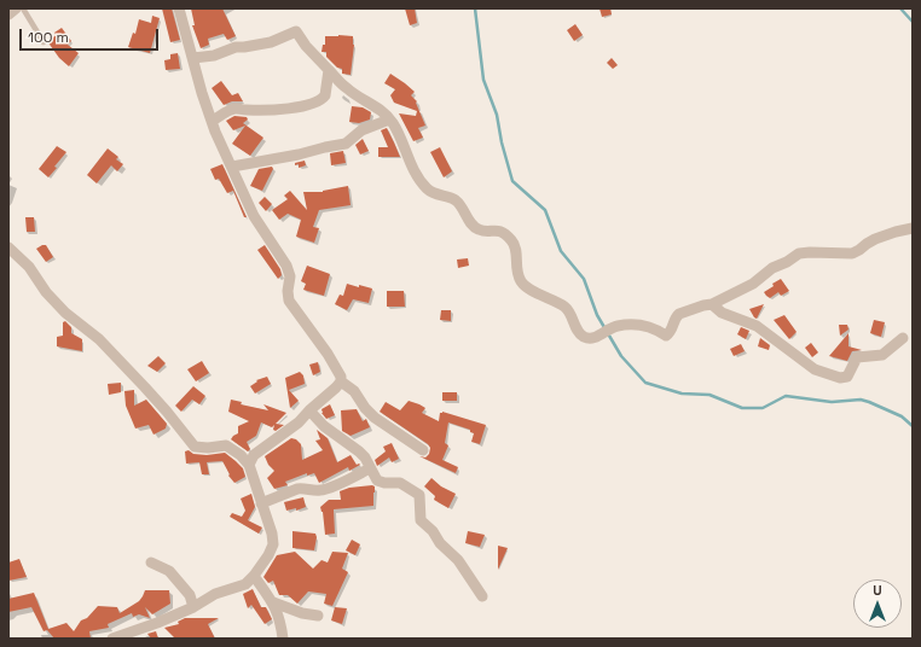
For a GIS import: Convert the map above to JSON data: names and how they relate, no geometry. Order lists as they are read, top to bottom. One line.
{"scale_bar":"100 m","north":"top"}
